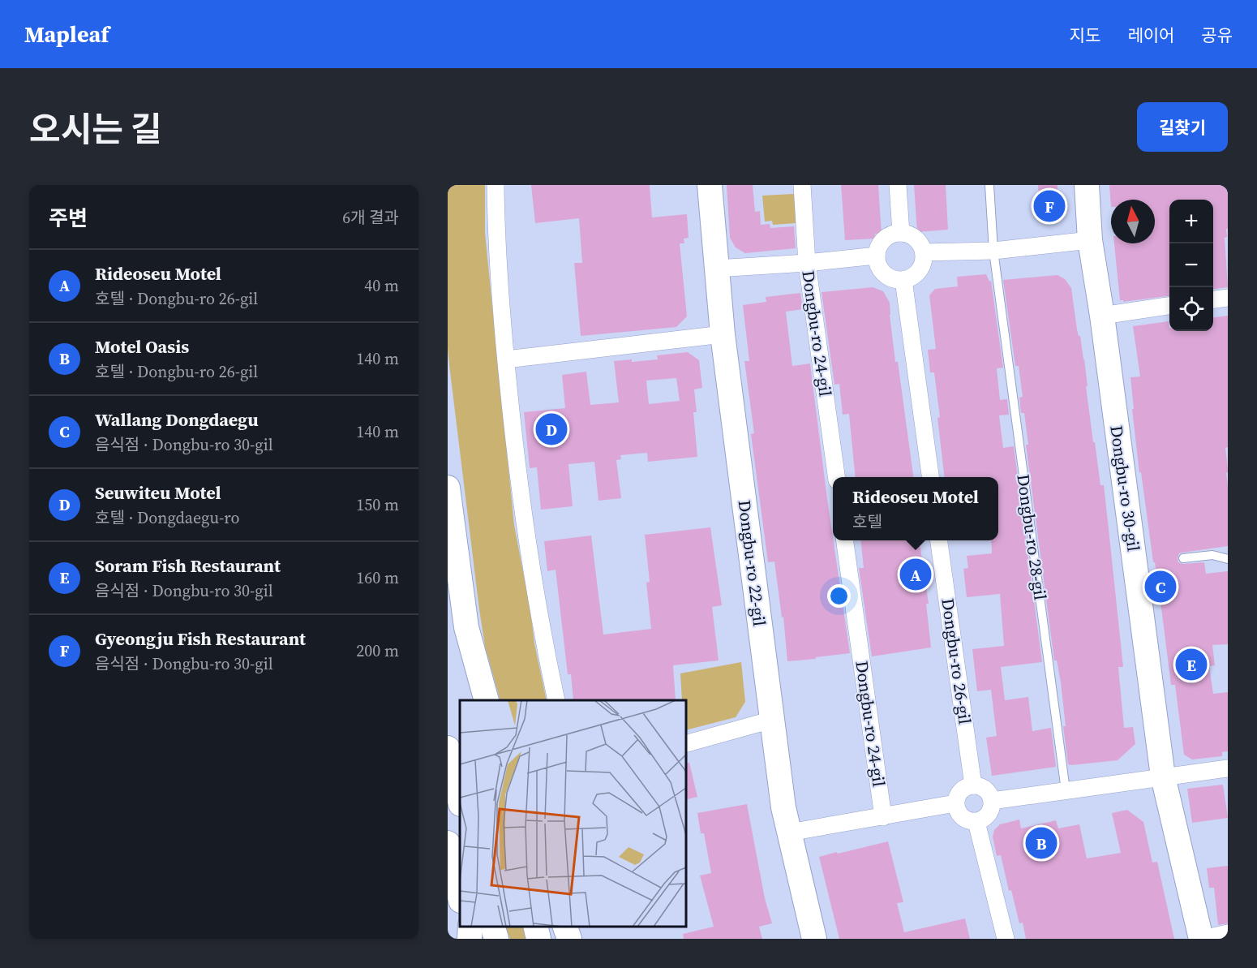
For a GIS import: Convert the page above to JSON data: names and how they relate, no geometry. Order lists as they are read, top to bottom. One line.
{"streets":{"main road":["Dongbu-ro 30-gil","Dongbu-ro 22-gil"],"street":["Dongbu-ro 24-gil","Dongbu-ro 26-gil"],"lane":["Dongbu-ro 28-gil"]},"north":"top","page":{"header":"Mapleaf","nav":["지도","레이어","공유"],"title":"오시는 길","buttons":"길찾기","heading":["주변","6개 결과"],"pins":["F","D","A","C","E","B"],"map_buttons":["+","−"],"list":[{"mark":"A","name":"Rideoseu Motel","note":"호텔 · Dongbu-ro 26-gil","value":"40 m"},{"mark":"B","name":"Motel Oasis","note":"호텔 · Dongbu-ro 26-gil","value":"140 m"},{"mark":"C","name":"Wallang Dongdaegu","note":"음식점 · Dongbu-ro 30-gil","value":"140 m"},{"mark":"D","name":"Seuwiteu Motel","note":"호텔 · Dongdaegu-ro","value":"150 m"},{"mark":"E","name":"Soram Fish Restaurant","note":"음식점 · Dongbu-ro 30-gil","value":"160 m"},{"mark":"F","name":"Gyeongju Fish Restaurant","note":"음식점 · Dongbu-ro 30-gil","value":"200 m"}],"popup":["Rideoseu Motel","호텔"]}}
